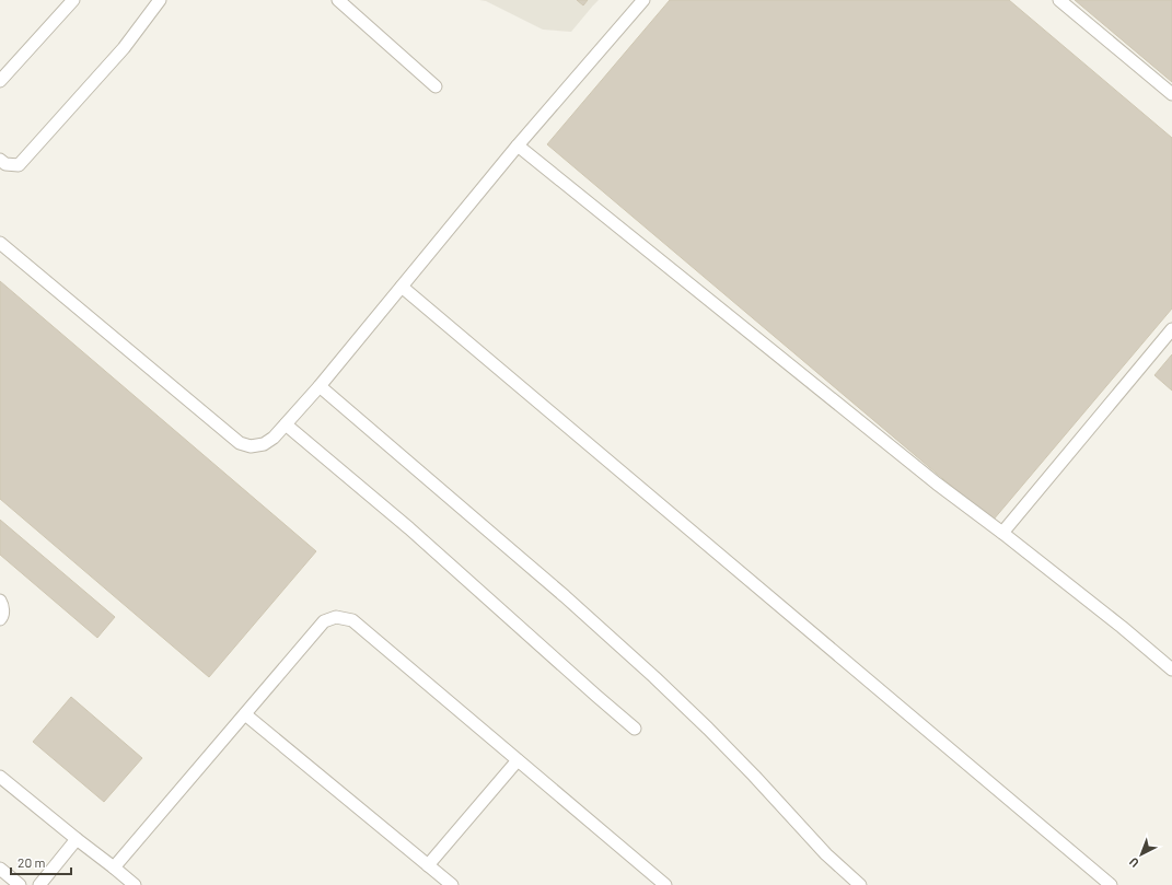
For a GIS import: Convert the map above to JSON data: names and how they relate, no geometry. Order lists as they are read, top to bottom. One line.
{"scale_bar":"20 m","north":"bottom left"}
